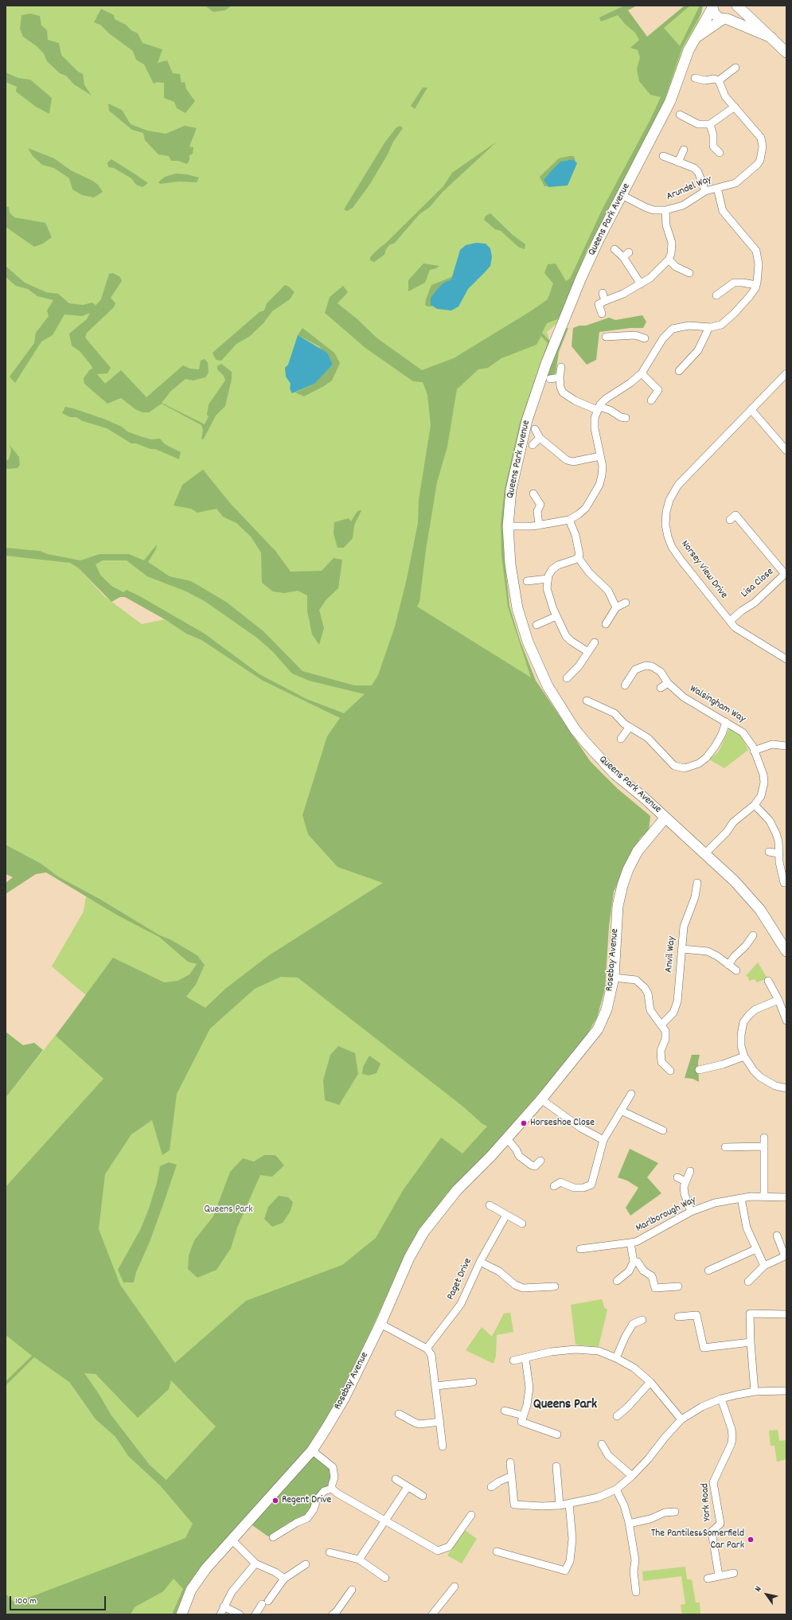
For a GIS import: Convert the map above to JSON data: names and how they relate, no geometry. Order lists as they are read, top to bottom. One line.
{"streets":{"street":["Arundel Way","Queens Park Avenue","Norsey View Drive","Lisa Close","Walsingham Way","Anvil Way","Rosebay Avenue","Marlborough Way","Paget Drive","York Road"]},"crossings":[["Arundel Way","Queens Park Avenue"],["Queens Park Avenue","Walsingham Way"],["Queens Park Avenue","Rosebay Avenue"],["Norsey View Drive","Lisa Close"]],"districts":["Queens Park"],"parks":["Queens Park"],"places":["Horseshoe Close","Regent Drive","The Pantiles&Somerfield Car Park"],"scale_bar":"100 m","north":"top left"}
